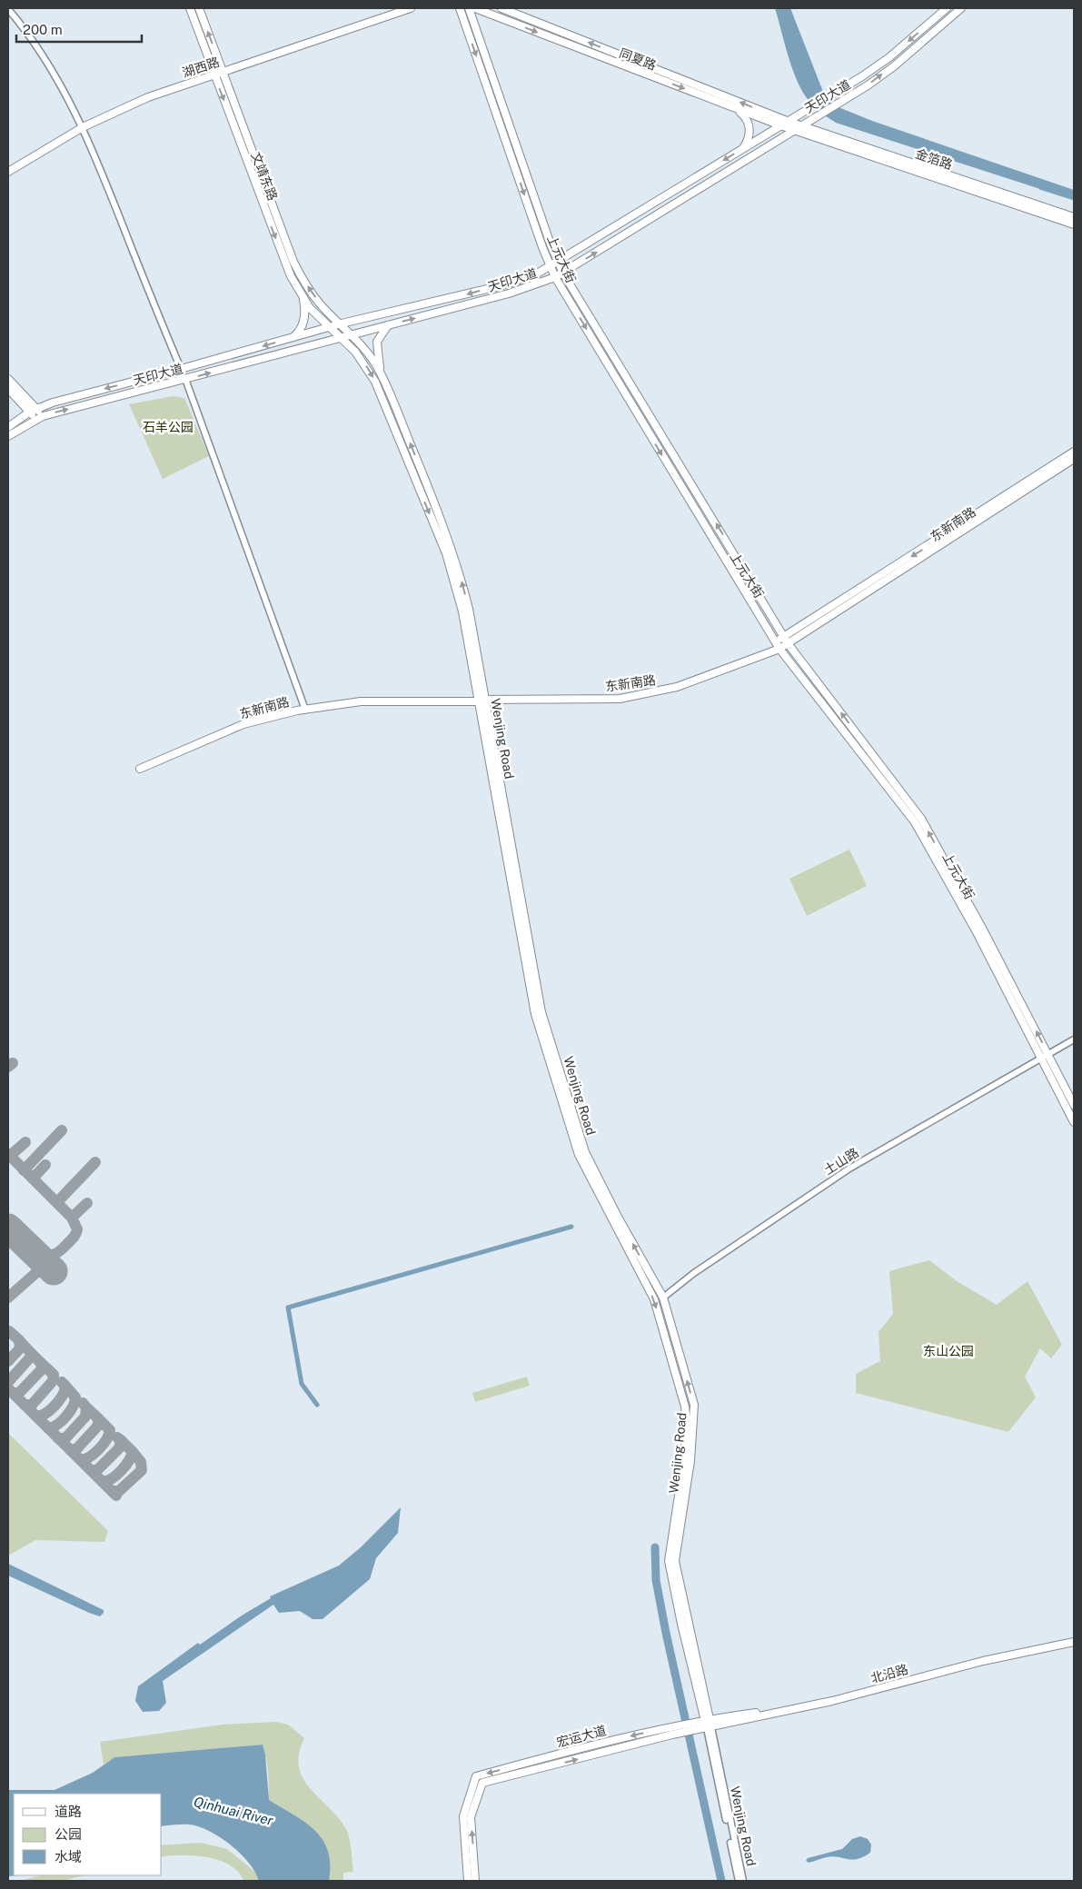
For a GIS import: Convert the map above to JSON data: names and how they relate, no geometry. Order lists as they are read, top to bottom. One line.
{"streets":{"main road":["同夏路","湖西路","天印大道","金箔路","文靖东路","上元大街","东新南路","Wenjing Road","北沿路","宏运大道"],"street":["土山路"]},"crossings":[["同夏路","天印大道"],["同夏路","金箔路"],["湖西路","文靖东路"],["天印大道","金箔路"],["天印大道","文靖东路"],["天印大道","上元大街"],["天印大道","Wenjing Road"],["文靖东路","Wenjing Road"],["上元大街","东新南路"],["上元大街","土山路"],["东新南路","Wenjing Road"],["Wenjing Road","土山路"],["Wenjing Road","北沿路"],["Wenjing Road","宏运大道"],["北沿路","宏运大道"]],"water":["Qinhuai River"],"parks":["石羊公园","东山公园"],"legend":["道路","公园","水域"],"scale_bar":"200 m"}
